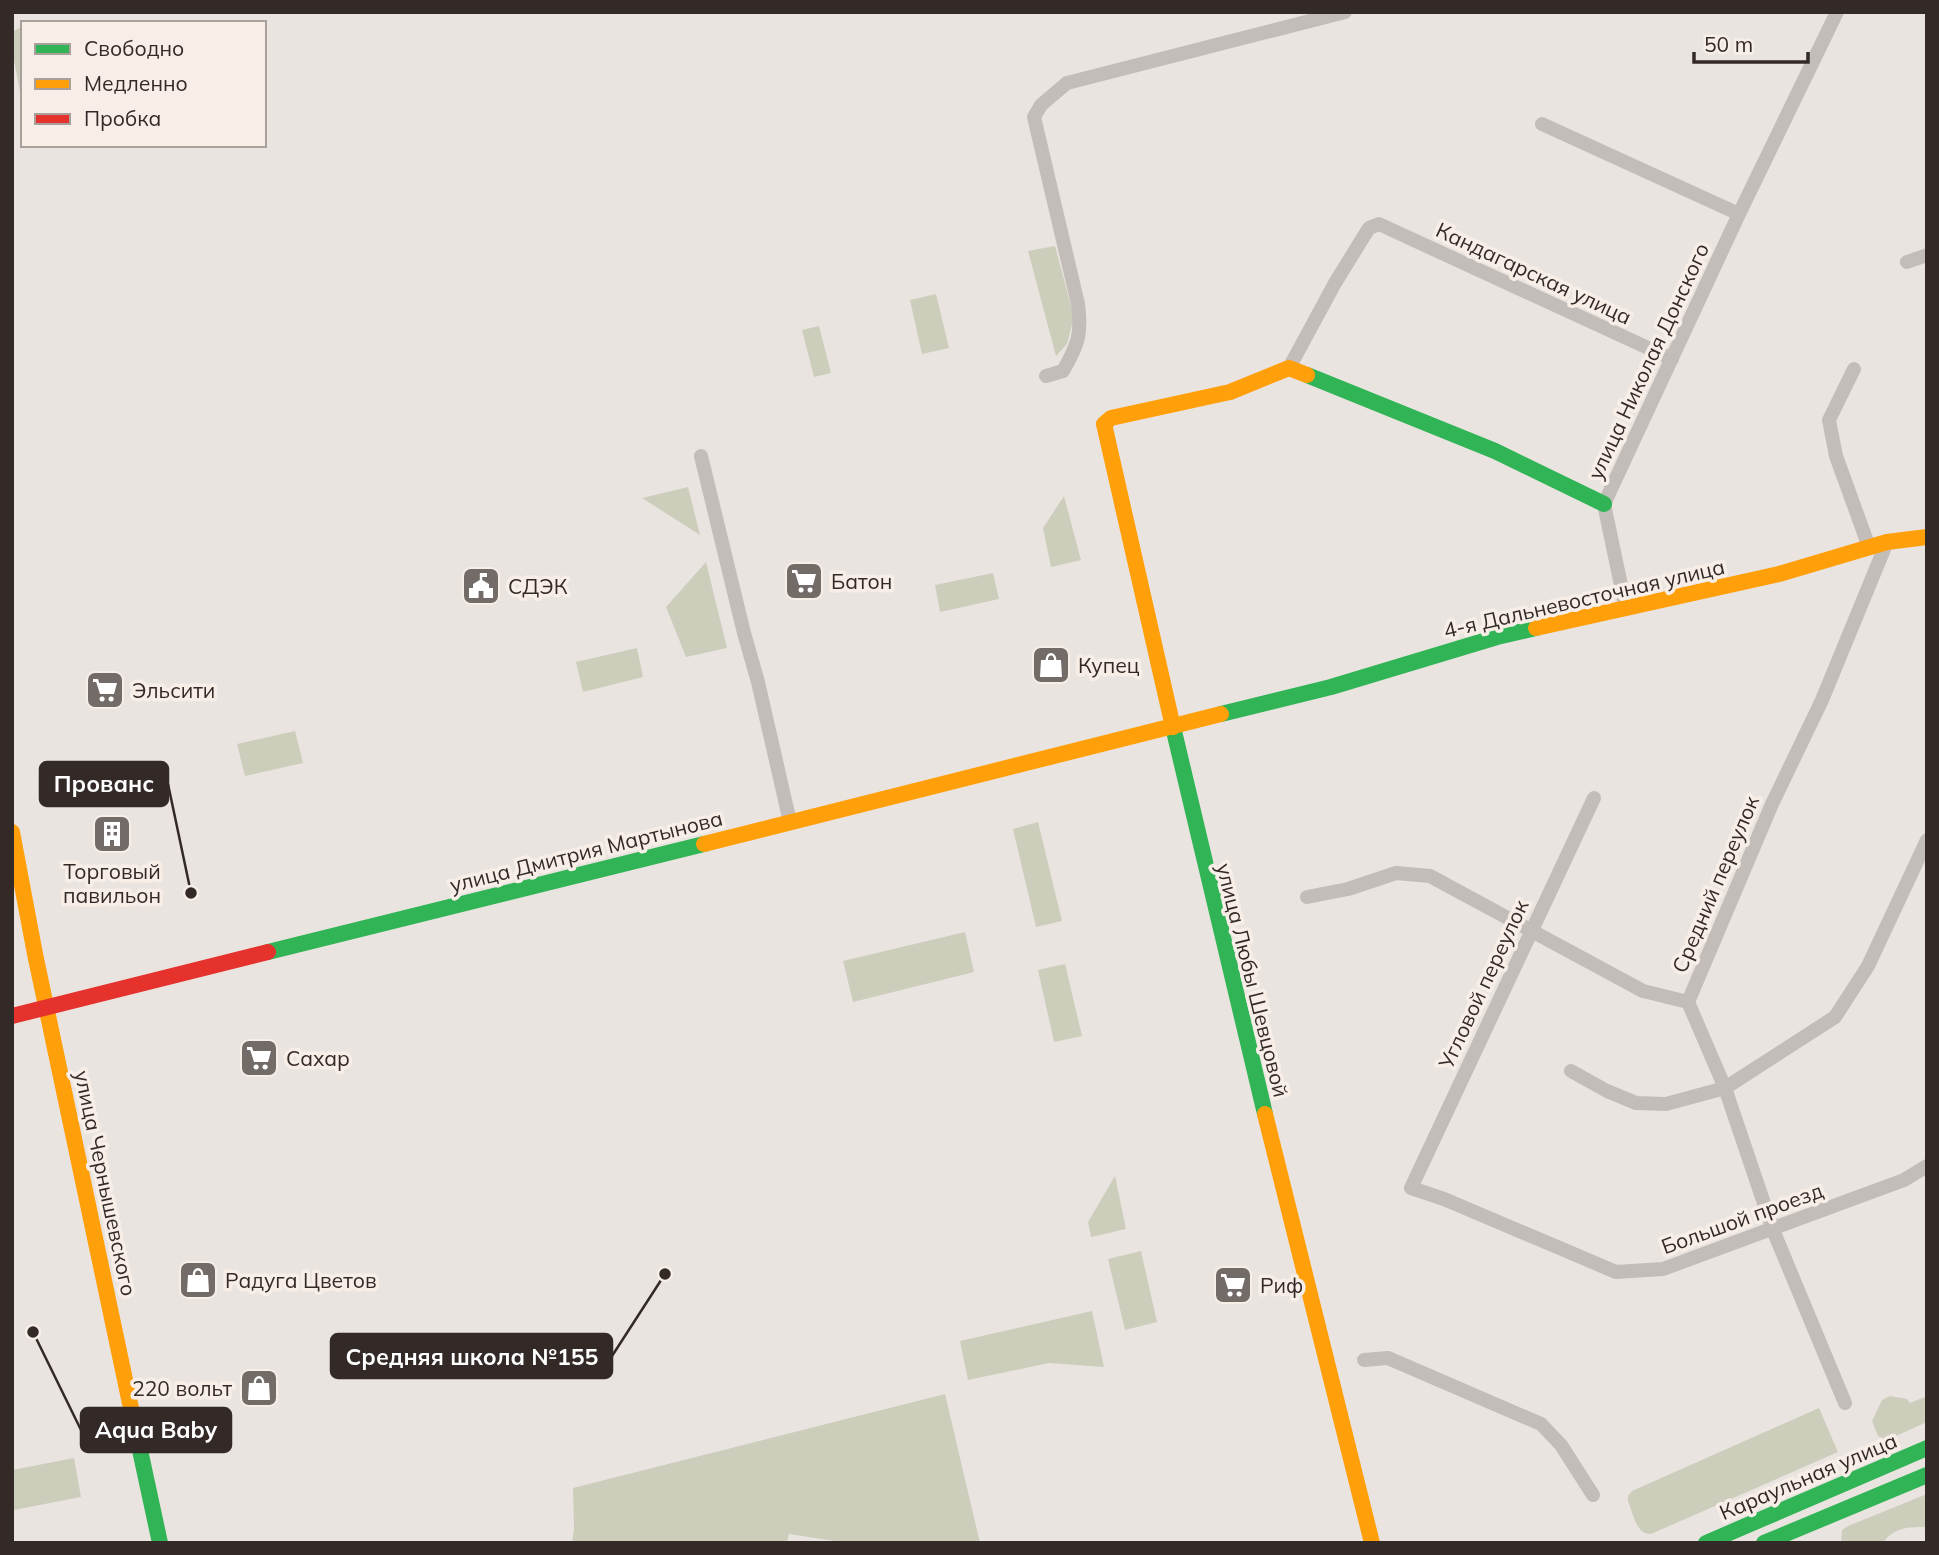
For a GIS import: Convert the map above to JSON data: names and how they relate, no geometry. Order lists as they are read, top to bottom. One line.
{"streets":{"street":["Кандагарская улица","улица Николая Донского","4-я Дальневосточная улица","улица Дмитрия Мартынова","Средний переулок","улица Любы Шевцовой","Угловой переулок","улица Чернышевского","Большой проезд","Караульная улица"]},"crossings":[["Кандагарская улица","улица Николая Донского"],["Кандагарская улица","улица Любы Шевцовой"],["улица Николая Донского","4-я Дальневосточная улица"],["4-я Дальневосточная улица","улица Дмитрия Мартынова"],["4-я Дальневосточная улица","Средний переулок"],["4-я Дальневосточная улица","улица Любы Шевцовой"],["улица Дмитрия Мартынова","улица Любы Шевцовой"],["улица Дмитрия Мартынова","улица Чернышевского"],["Средний переулок","Большой проезд"],["Угловой переулок","Большой проезд"]],"places":{"supermarket":["Батон","Эльсити","Сахар","Риф"],"public building":["СДЭК"],"shop":["Купец","Радуга Цветов","220 вольт"],"building":["Торговый павильон"],"other":["Прованс","Средняя школа №155","Aqua Baby"]},"legend":["Свободно","Медленно","Пробка"],"scale_bar":"50 m"}
